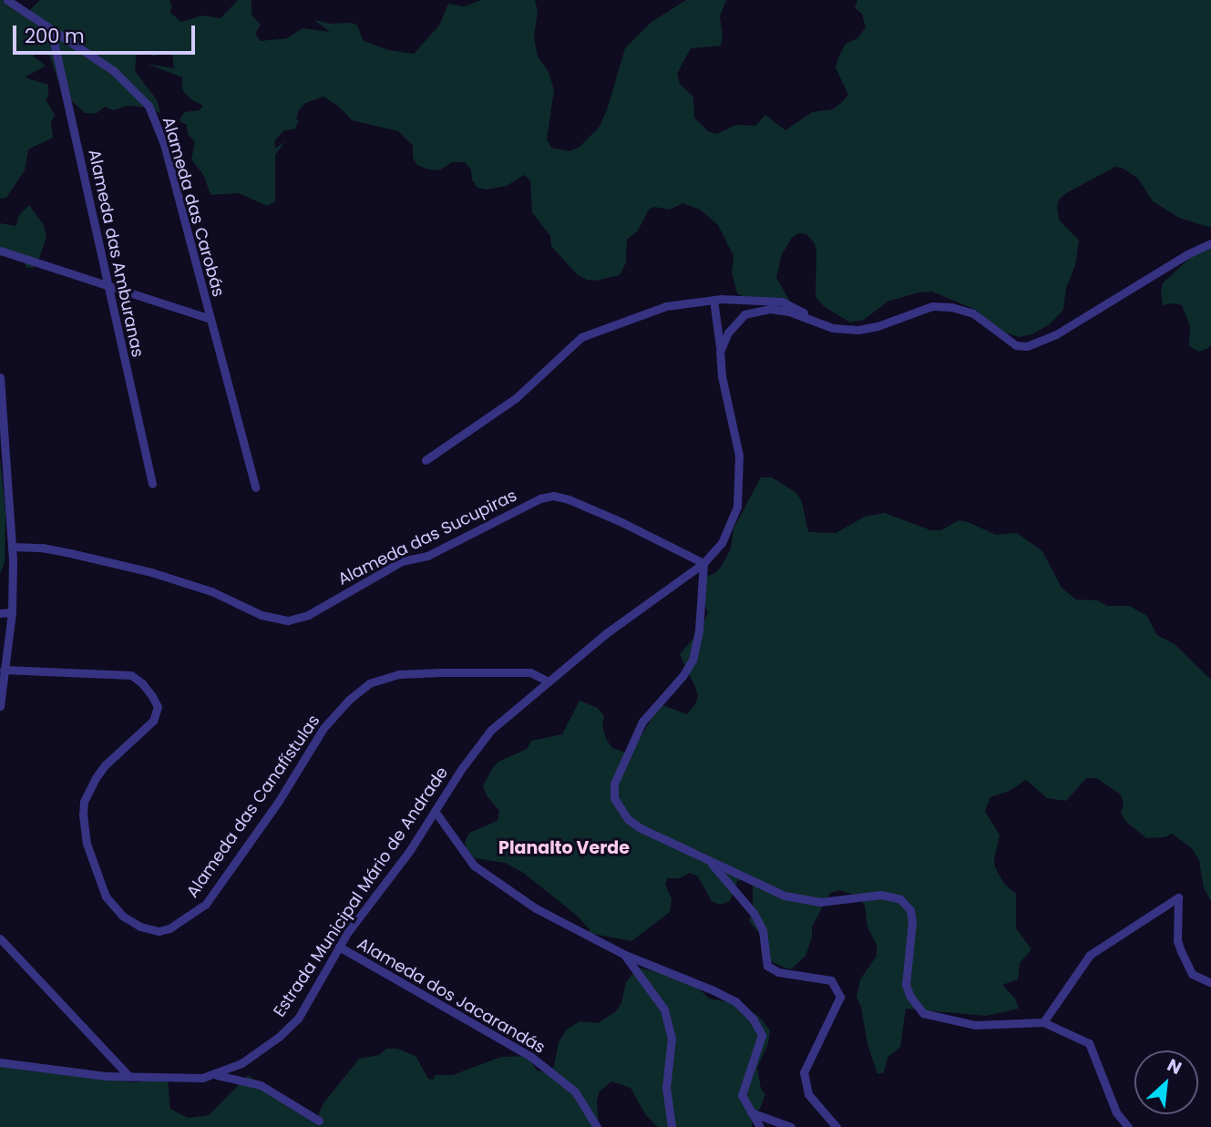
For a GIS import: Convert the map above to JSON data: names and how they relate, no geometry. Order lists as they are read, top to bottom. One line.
{"streets":{"street":["Alameda das Carobás","Alameda das Amburanas","Alameda das Sucupiras","Alameda das Canafístulas","Estrada Municipal Mário de Andrade","Alameda dos Jacarandás"]},"crossings":[["Alameda das Carobás","Alameda das Amburanas"],["Alameda das Sucupiras","Estrada Municipal Mário de Andrade"],["Alameda das Canafístulas","Estrada Municipal Mário de Andrade"],["Estrada Municipal Mário de Andrade","Alameda dos Jacarandás"]],"districts":["Planalto Verde"],"scale_bar":"200 m","north":"top right"}
